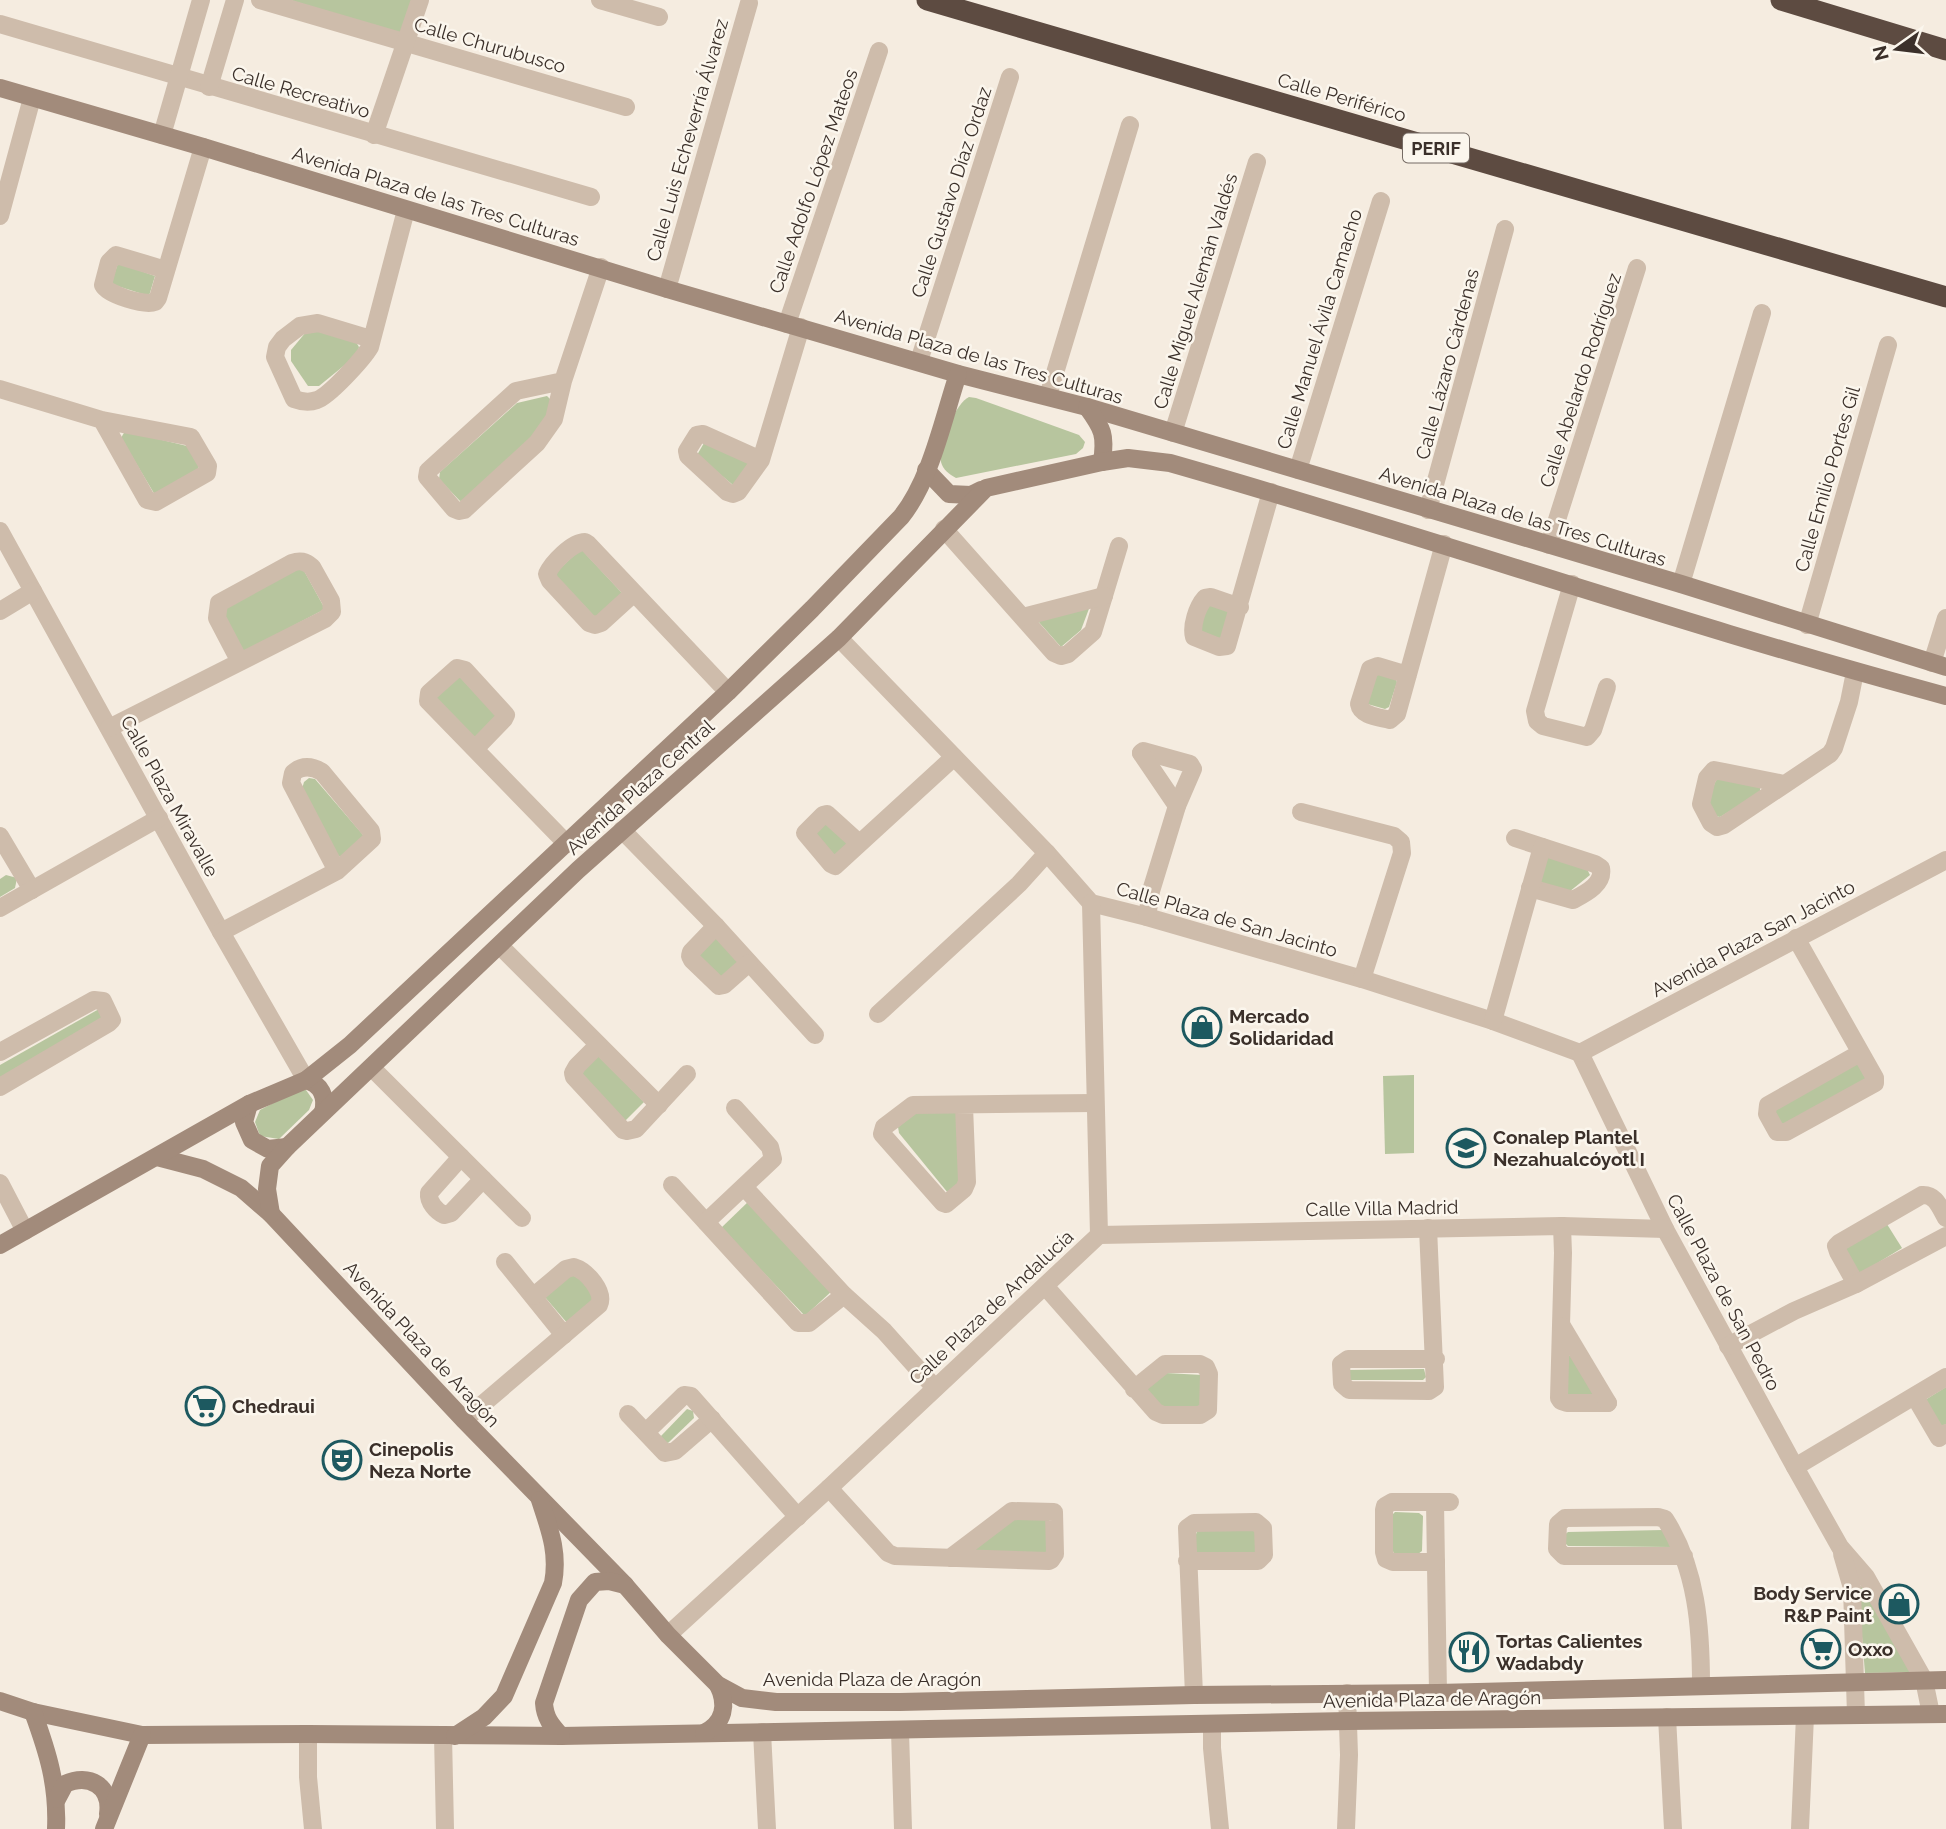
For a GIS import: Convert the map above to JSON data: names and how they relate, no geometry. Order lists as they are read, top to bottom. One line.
{"streets":{"highway":["Calle Periférico","PERIF"],"street":["Calle Churubusco","Calle Recreativo","Calle Luis Echeverría Álvarez","Calle Adolfo López Mateos","Calle Gustavo Díaz Ordaz","Avenida Plaza de las Tres Culturas","Calle Miguel Alemán Valdés","Calle Manuel Ávila Camacho","Calle Lázaro Cárdenas","Calle Abelardo Rodríguez","Calle Emilio Portes Gil","Avenida Plaza Central","Calle Plaza Miravalle","Calle Plaza de San Jacinto","Avenida Plaza San Jacinto","Calle Villa Madrid","Calle Plaza de San Pedro","Calle Plaza de Andalucía","Avenida Plaza de Aragón"]},"crossings":[["Calle Luis Echeverría Álvarez","Avenida Plaza de las Tres Culturas"],["Calle Adolfo López Mateos","Avenida Plaza de las Tres Culturas"],["Calle Gustavo Díaz Ordaz","Avenida Plaza de las Tres Culturas"],["Avenida Plaza de las Tres Culturas","Calle Miguel Alemán Valdés"],["Avenida Plaza de las Tres Culturas","Calle Manuel Ávila Camacho"],["Avenida Plaza de las Tres Culturas","Calle Lázaro Cárdenas"],["Avenida Plaza de las Tres Culturas","Calle Abelardo Rodríguez"],["Avenida Plaza de las Tres Culturas","Calle Emilio Portes Gil"],["Avenida Plaza de las Tres Culturas","Avenida Plaza Central"],["Avenida Plaza Central","Calle Plaza Miravalle"],["Avenida Plaza Central","Calle Plaza de San Jacinto"],["Avenida Plaza Central","Avenida Plaza de Aragón"],["Calle Plaza de San Jacinto","Avenida Plaza San Jacinto"],["Calle Plaza de San Jacinto","Calle Plaza de San Pedro"],["Calle Plaza de San Jacinto","Calle Plaza de Andalucía"],["Avenida Plaza San Jacinto","Calle Plaza de San Pedro"],["Calle Villa Madrid","Calle Plaza de San Pedro"],["Calle Villa Madrid","Calle Plaza de Andalucía"],["Calle Plaza de San Pedro","Avenida Plaza de Aragón"],["Calle Plaza de Andalucía","Avenida Plaza de Aragón"]],"places":{"shop":["Mercado Solidaridad","Body Service R&P Paint"],"school or university":["Conalep Plantel Nezahualcóyotl I"],"supermarket":["Chedraui","Oxxo"],"theatre":["Cinepolis Neza Norte"],"restaurant":["Tortas Calientes Wadabdy"]},"north":"left"}
